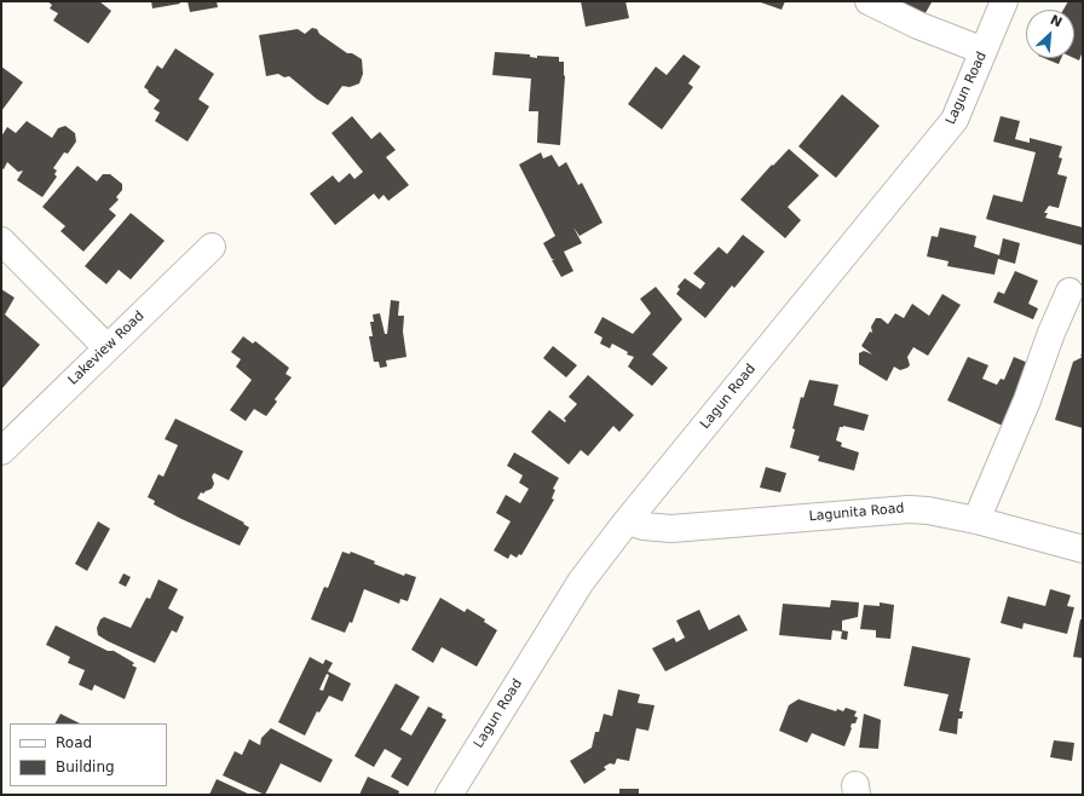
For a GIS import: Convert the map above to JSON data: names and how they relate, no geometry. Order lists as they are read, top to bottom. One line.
{"streets":{"street":["Lagun Road","Lakeview Road","Lagunita Road"]},"crossings":[["Lagun Road","Lagunita Road"]],"legend":["Road","Building"],"north":"top right"}
